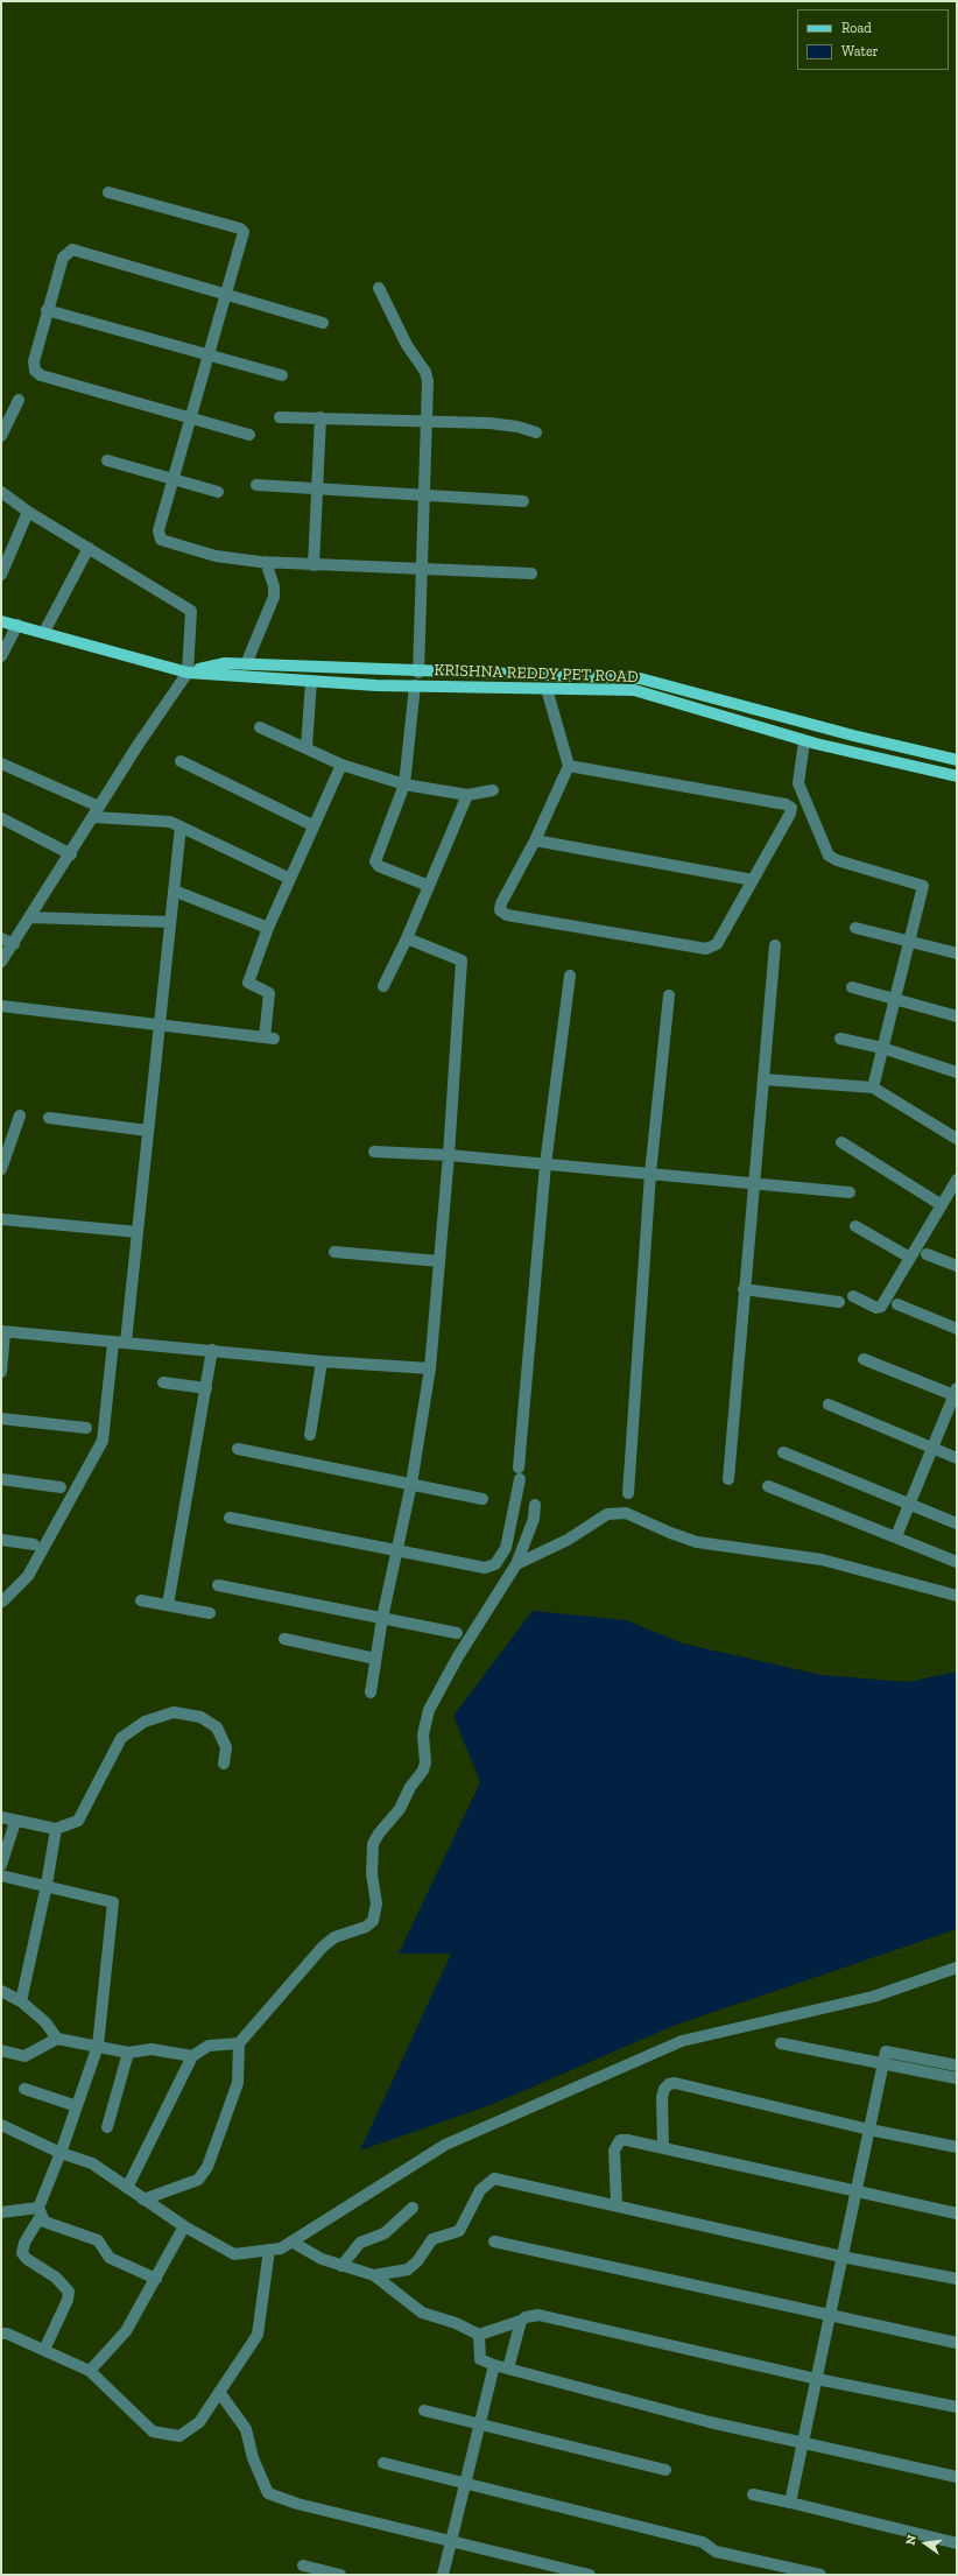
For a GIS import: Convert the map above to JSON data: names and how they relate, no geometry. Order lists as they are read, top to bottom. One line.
{"streets":{"main road":["KRISHNA REDDY PET ROAD"]},"legend":["Road","Water"],"north":"left"}
